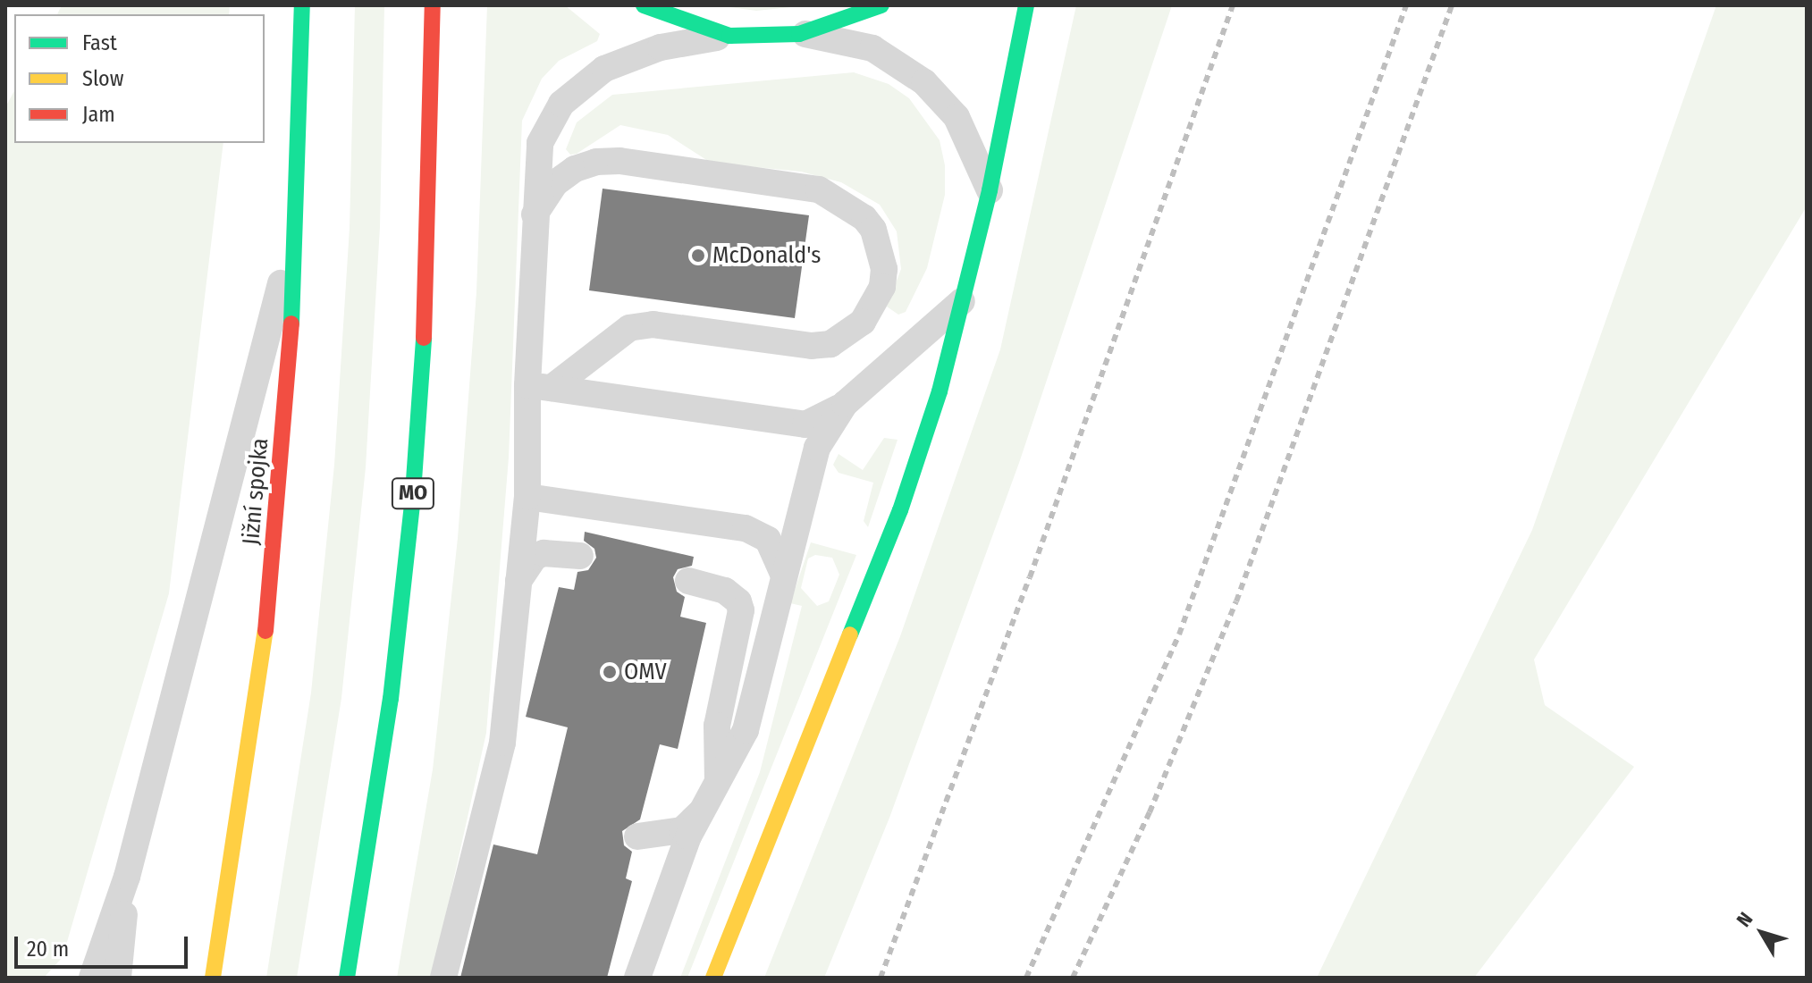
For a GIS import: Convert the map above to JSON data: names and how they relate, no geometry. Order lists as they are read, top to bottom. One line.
{"streets":{"highway":["Jižní spojka","MO"]},"places":["McDonald's","OMV"],"legend":["Fast","Slow","Jam"],"scale_bar":"20 m","north":"top left"}
